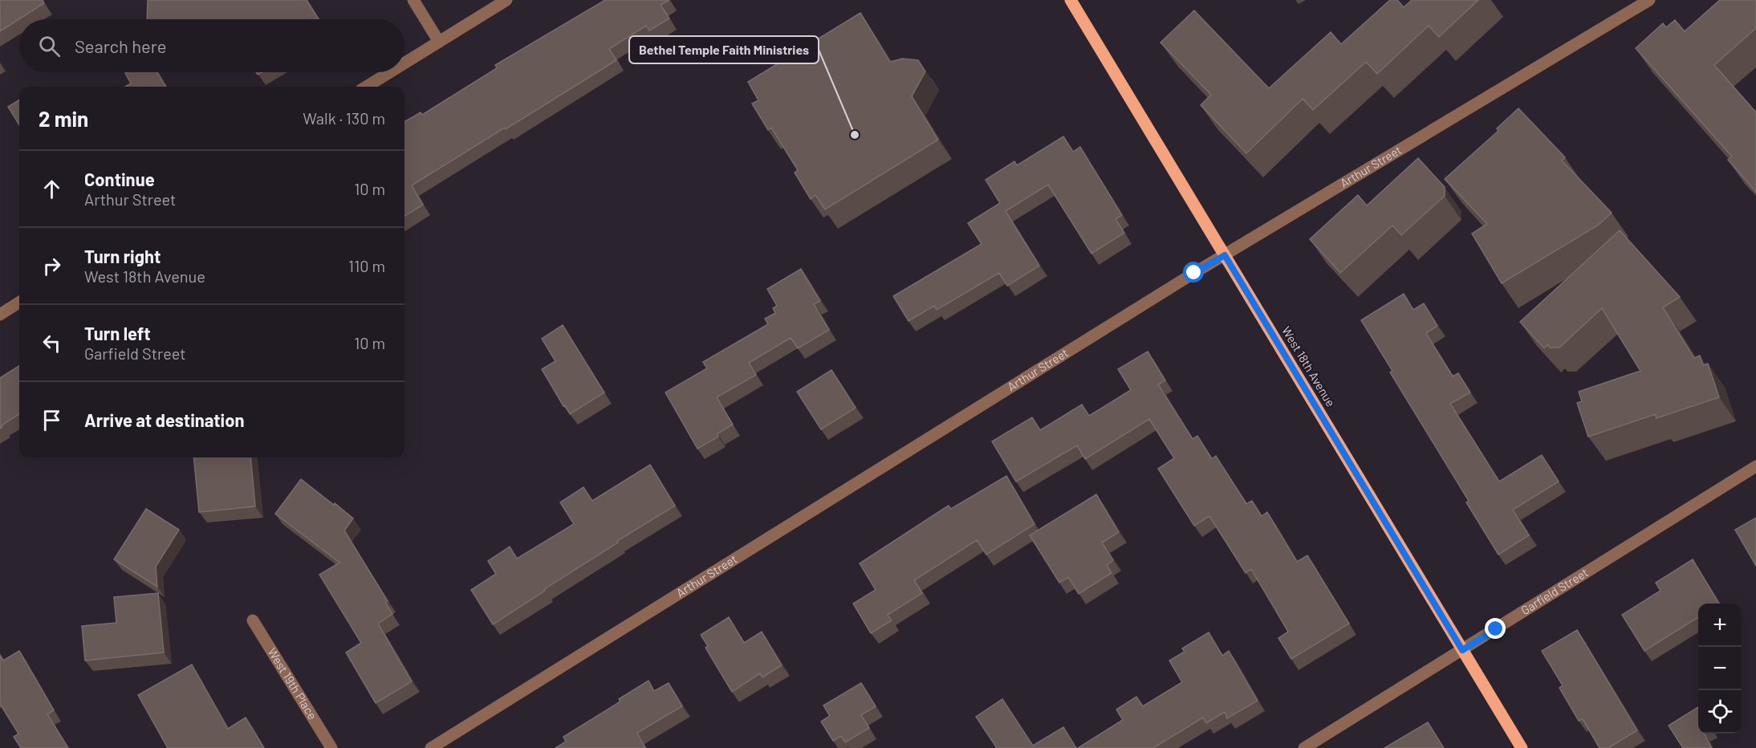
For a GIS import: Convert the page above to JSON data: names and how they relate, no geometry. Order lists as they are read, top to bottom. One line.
{"streets":{"main road":["West 18th Avenue"],"street":["Arthur Street","Garfield Street","West 19th Place"]},"crossings":[["Arthur Street","West 18th Avenue"],["West 18th Avenue","Garfield Street"]],"places":["Bethel Temple Faith Ministries"],"page":{"search":"Search here","heading":["2 min","Walk · 130 m"],"list":[["Continue","Arthur Street","10 m"],["Turn right","West 18th Avenue","110 m"],["Turn left","Garfield Street","10 m"],"Arrive at destination"],"map_buttons":["+","−"]}}
